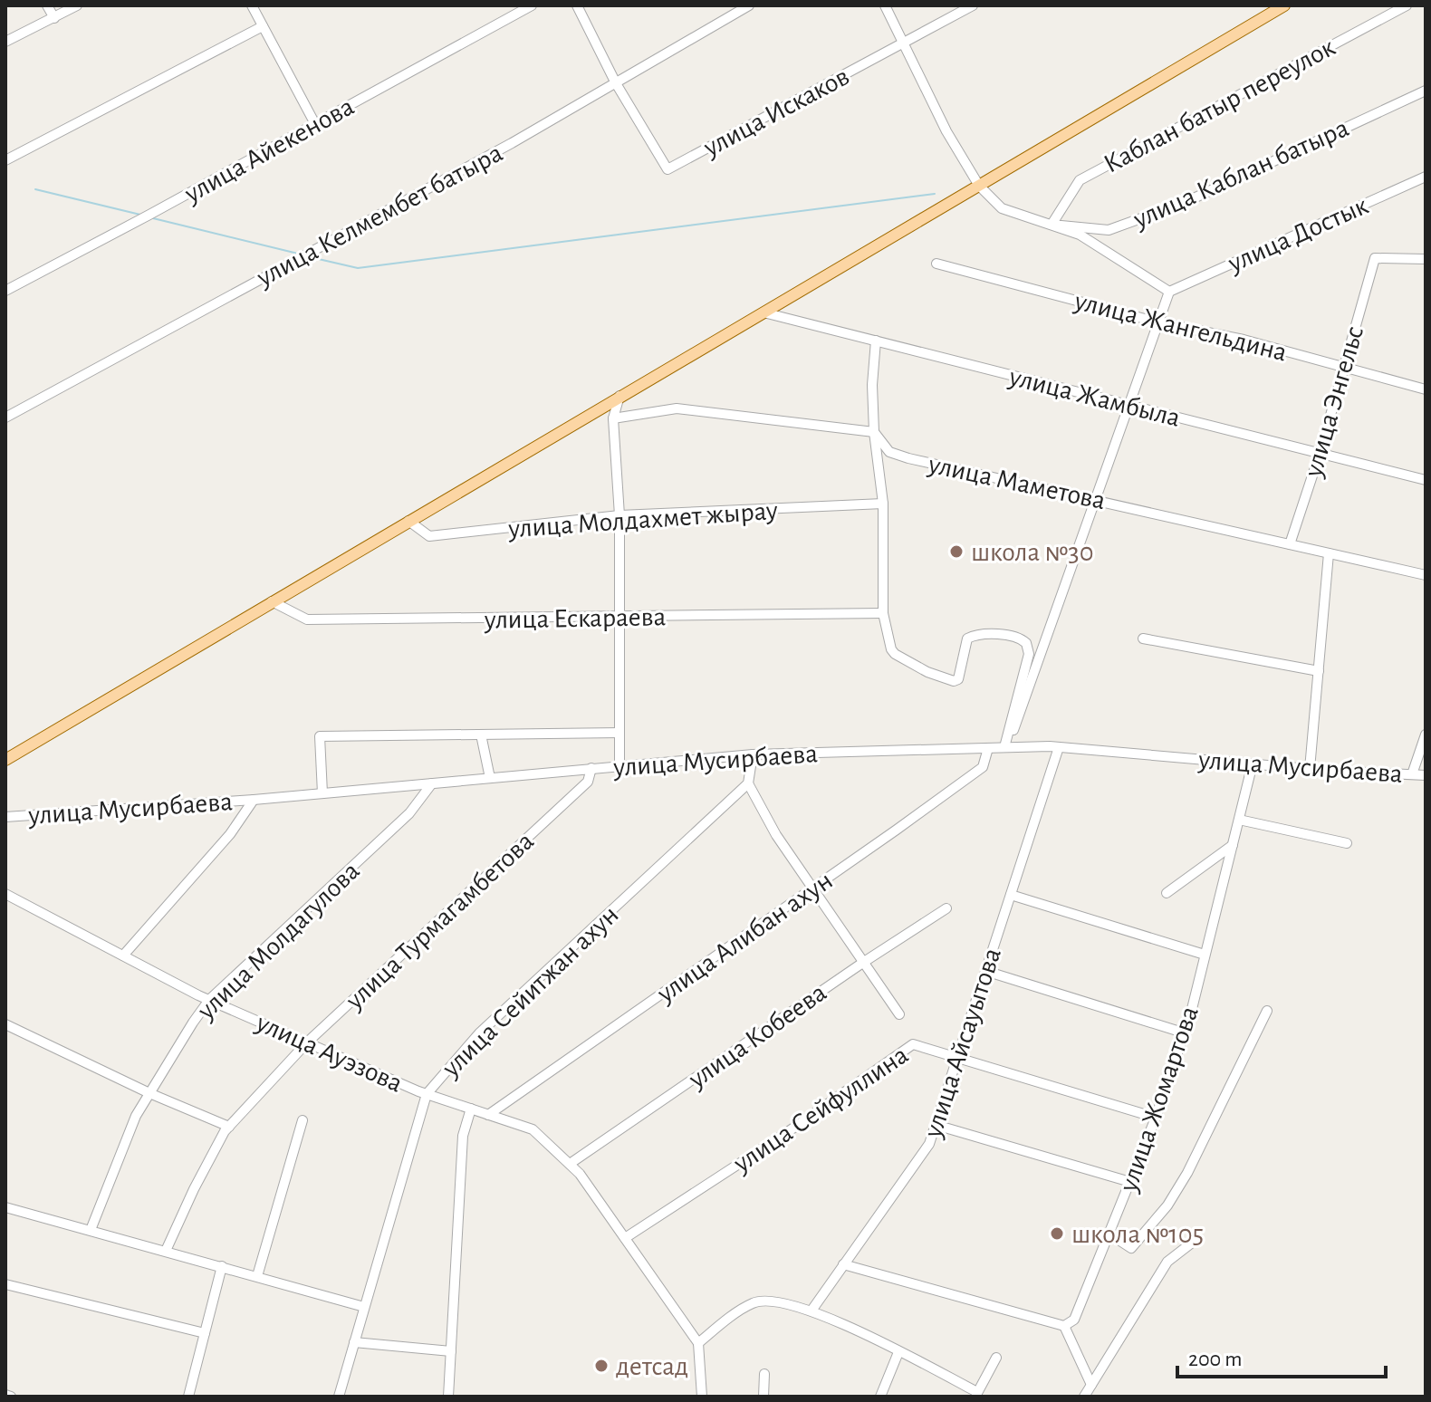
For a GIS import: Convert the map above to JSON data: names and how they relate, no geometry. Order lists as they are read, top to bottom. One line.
{"streets":{"street":["Каблан батыр переулок","улица Искаков","улица Айекенова","улица Каблан батыра","улица Келмембет батыра","улица Достык","улица Жангельдина","улица Жамбыла","улица Энгельс","улица Маметова","улица Молдахмет жырау","улица Ескараева","улица Мусирбаева","улица Турмагамбетова","улица Алибан ахун","улица Молдагулова","улица Сейитжан ахун","улица Кобеева","улица Айсауытова","улица Ауэзова","улица Жомартова","улица Сейфуллина"]},"crossings":[["Каблан батыр переулок","улица Каблан батыра"],["улица Искаков","улица Келмембет батыра"],["улица Жангельдина","улица Энгельс"],["улица Жамбыла","улица Энгельс"],["улица Энгельс","улица Маметова"],["улица Мусирбаева","улица Турмагамбетова"],["улица Мусирбаева","улица Алибан ахун"],["улица Мусирбаева","улица Молдагулова"],["улица Мусирбаева","улица Айсауытова"],["улица Мусирбаева","улица Жомартова"],["улица Турмагамбетова","улица Ауэзова"],["улица Алибан ахун","улица Ауэзова"],["улица Молдагулова","улица Ауэзова"],["улица Сейитжан ахун","улица Ауэзова"],["улица Кобеева","улица Ауэзова"],["улица Айсауытова","улица Сейфуллина"],["улица Ауэзова","улица Сейфуллина"],["улица Жомартова","улица Сейфуллина"]],"places":["школа №30","школа №105","детсад"],"scale_bar":"200 m"}
